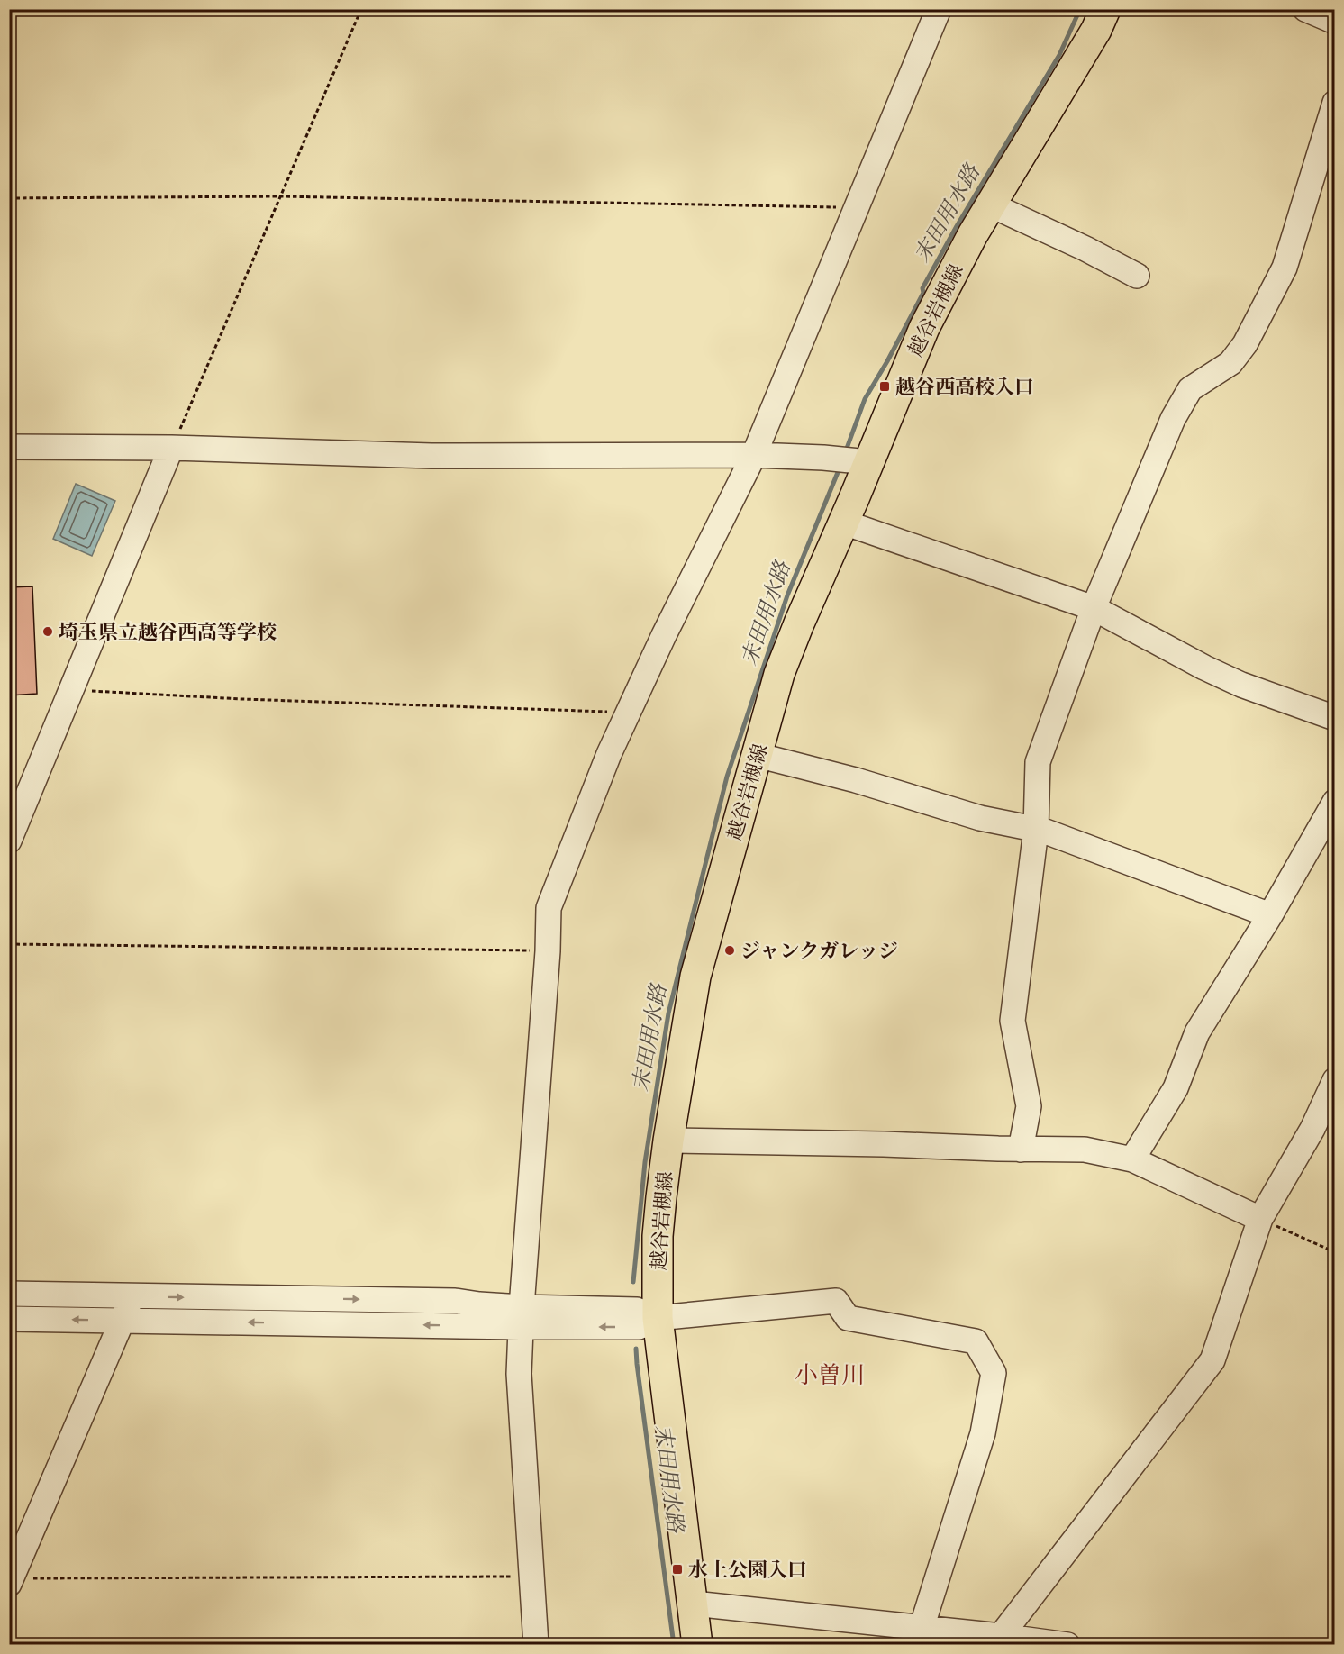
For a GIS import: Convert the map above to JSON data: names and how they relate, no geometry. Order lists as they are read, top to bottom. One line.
{"streets":{"main road":["越谷岩槻線"]},"districts":["小曽川"],"water":["末田用水路"],"places":{"transit":["越谷西高校入口","水上公園入口"],"other":["埼玉県立越谷西高等学校","ジャンクガレッジ"]}}
